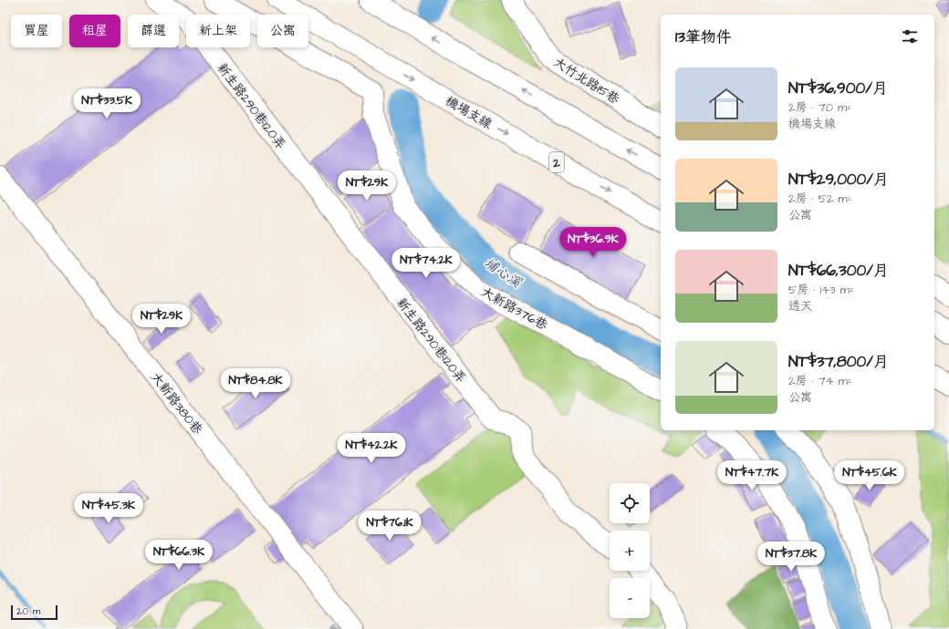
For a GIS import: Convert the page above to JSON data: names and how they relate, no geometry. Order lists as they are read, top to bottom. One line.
{"streets":{"main road":["大竹北路15巷","新生路290巷120弄","機場支線","2","大新路376巷","大新路380巷"]},"water":["埔心溪"],"scale_bar":"20 m","page":{"chip":["買屋","租屋","篩選","新上架","公寓"],"heading":"13筆物件","list":[{"name":"NT$36,900/月","note":"2房 · 70 m² · 機場支線"},{"name":"NT$29,000/月","note":"2房 · 52 m² · 公寓"},{"name":"NT$66,300/月","note":"5房 · 143 m² · 透天"},{"name":"NT$37,800/月","note":"2房 · 74 m² · 公寓"}],"price":["NT$33.5K","NT$29K","NT$36.9K","NT$74.2K","NT$29K","NT$84.8K","NT$42.2K","NT$47.7K","NT$45.6K","NT$45.3K","NT$76.1K","NT$66.3K","NT$37.8K"],"map_buttons":["+","−"],"scale":"20 m"}}
